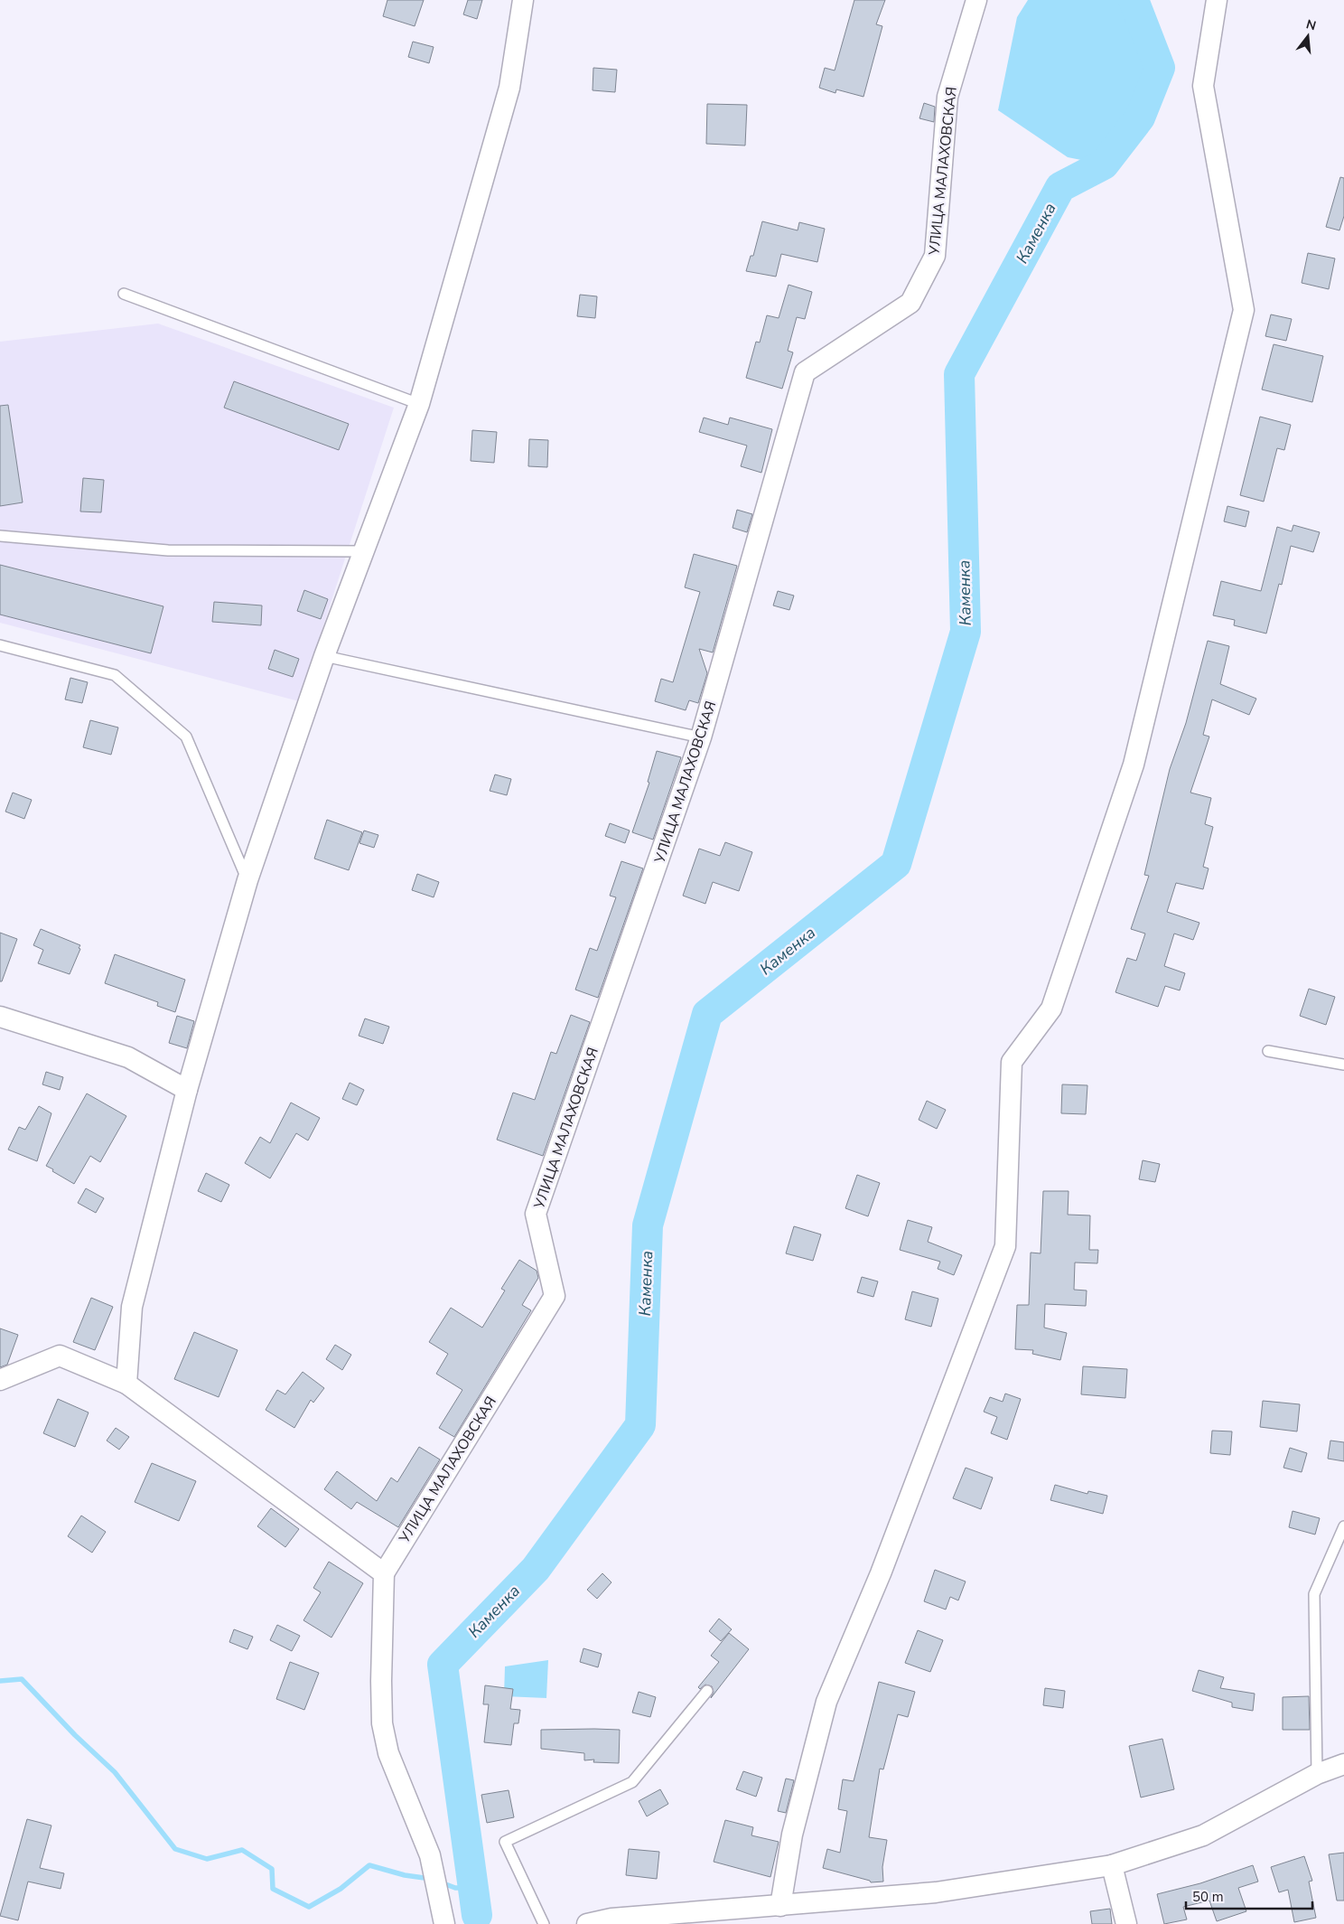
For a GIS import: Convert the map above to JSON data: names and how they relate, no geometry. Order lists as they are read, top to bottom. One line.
{"streets":{"street":["УЛИЦА МАЛАХОВСКАЯ"]},"water":["Каменка"],"scale_bar":"50 m","north":"top"}
